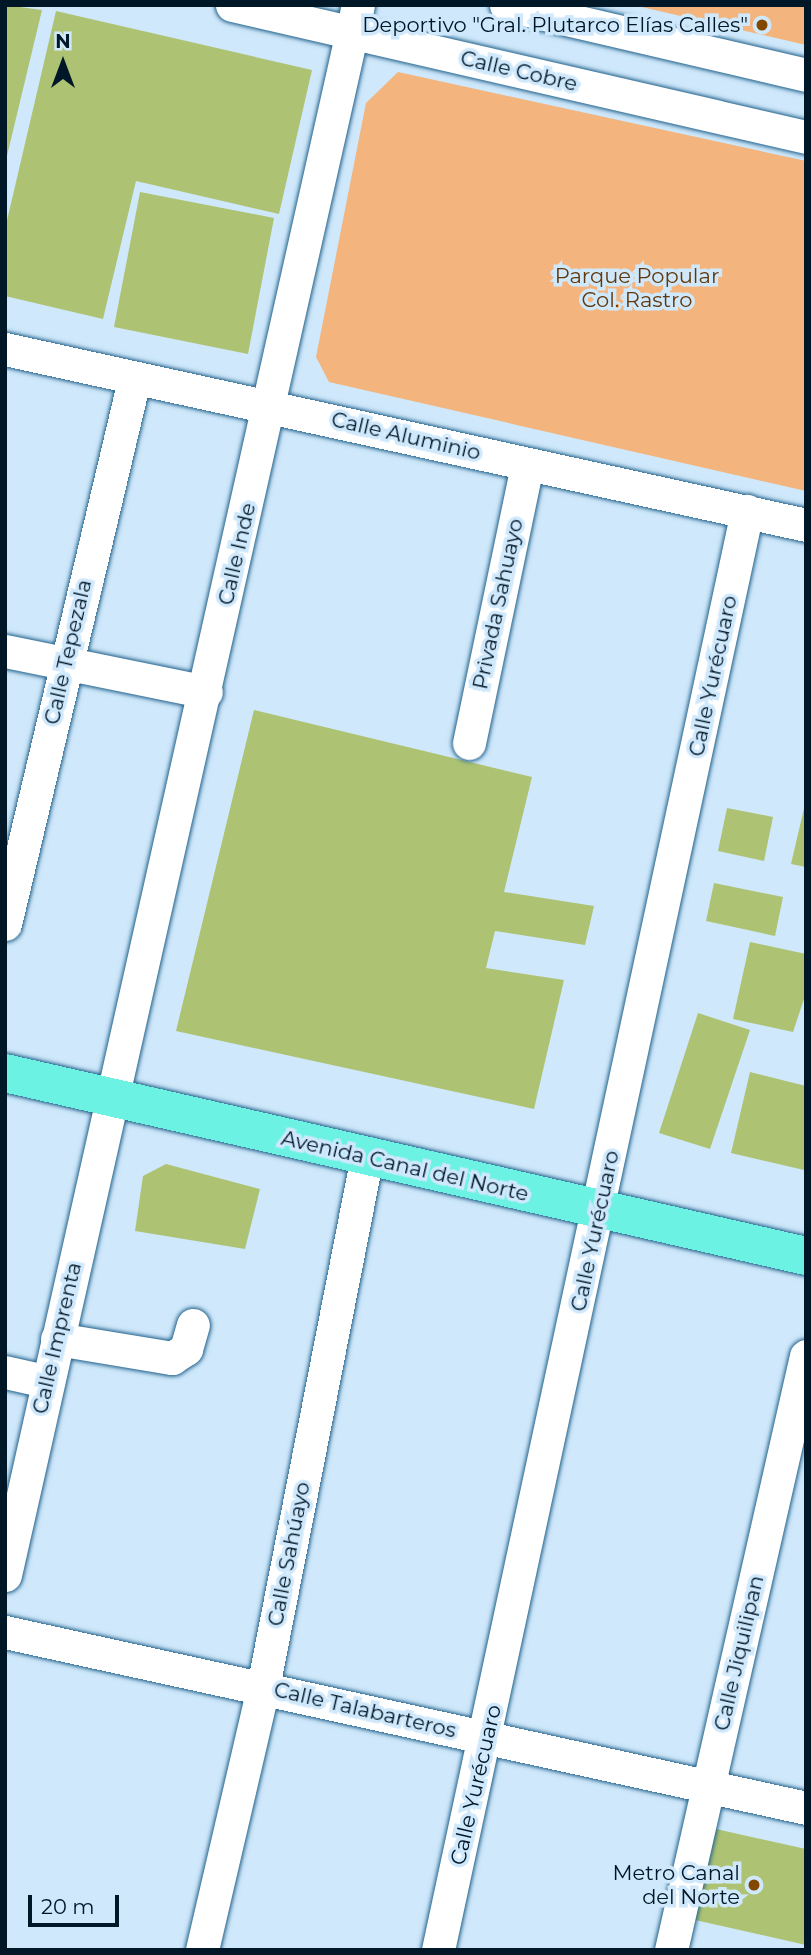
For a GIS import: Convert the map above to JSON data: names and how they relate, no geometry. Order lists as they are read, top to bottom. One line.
{"streets":{"main road":["Avenida Canal del Norte"],"street":["Calle Cobre","Calle Aluminio","Calle Inde","Privada Sahuayo","Calle Tepezala","Calle Yurécuaro","Calle Imprenta","Calle Sahúayo","Calle Jiquilipan","Calle Talabarteros"]},"crossings":[["Calle Cobre","Calle Inde"],["Calle Aluminio","Calle Inde"],["Calle Aluminio","Privada Sahuayo"],["Calle Aluminio","Calle Tepezala"],["Calle Aluminio","Calle Yurécuaro"],["Calle Inde","Avenida Canal del Norte"],["Calle Inde","Calle Imprenta"],["Calle Yurécuaro","Avenida Canal del Norte"],["Calle Yurécuaro","Calle Talabarteros"],["Avenida Canal del Norte","Calle Imprenta"],["Avenida Canal del Norte","Calle Sahúayo"],["Calle Sahúayo","Calle Talabarteros"],["Calle Jiquilipan","Calle Talabarteros"]],"parks":["Parque Popular Col. Rastro"],"places":["Deportivo \"Gral. Plutarco Elías Calles\"","Metro Canal del Norte"],"scale_bar":"20 m","north":"top"}
